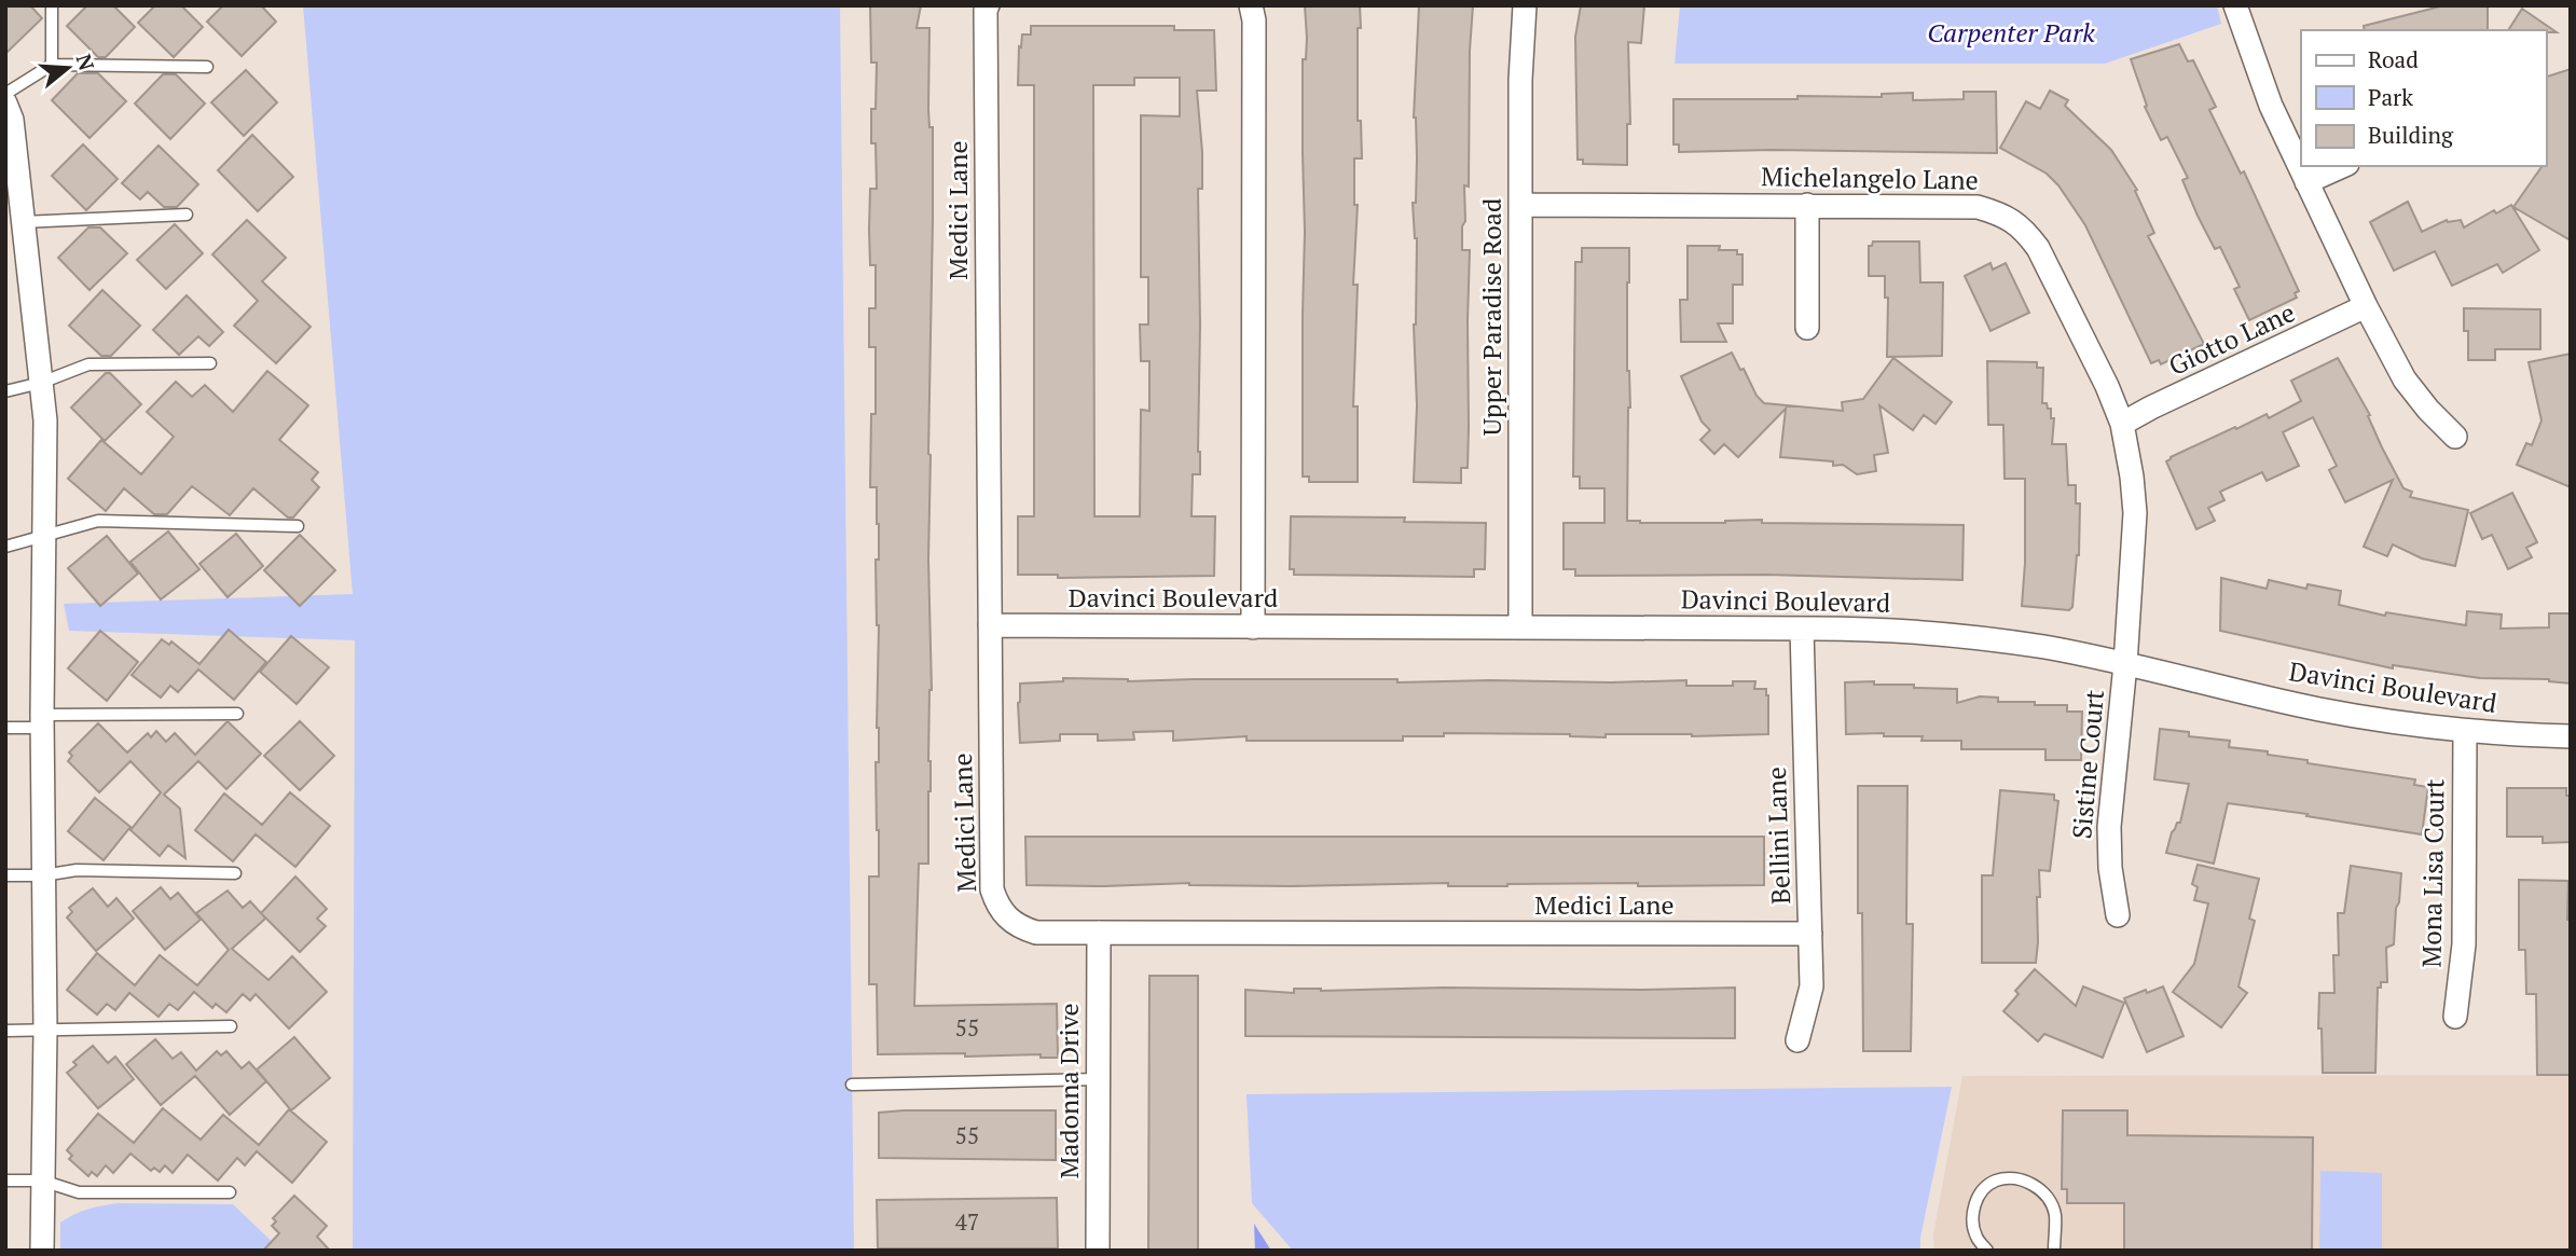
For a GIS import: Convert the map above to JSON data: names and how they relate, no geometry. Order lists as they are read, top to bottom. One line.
{"streets":{"street":["Michelangelo Lane","Medici Lane","Upper Paradise Road","Giotto Lane","Davinci Boulevard","Sistine Court","Bellini Lane","Mona Lisa Court","Madonna Drive"]},"crossings":[["Michelangelo Lane","Upper Paradise Road"],["Michelangelo Lane","Giotto Lane"],["Michelangelo Lane","Davinci Boulevard"],["Michelangelo Lane","Sistine Court"],["Medici Lane","Davinci Boulevard"],["Medici Lane","Bellini Lane"],["Medici Lane","Madonna Drive"],["Upper Paradise Road","Davinci Boulevard"],["Davinci Boulevard","Sistine Court"],["Davinci Boulevard","Bellini Lane"],["Davinci Boulevard","Mona Lisa Court"]],"parks":["Carpenter Park"],"house_numbers":["55","55","47"],"legend":["Road","Park","Building"],"north":"right"}
